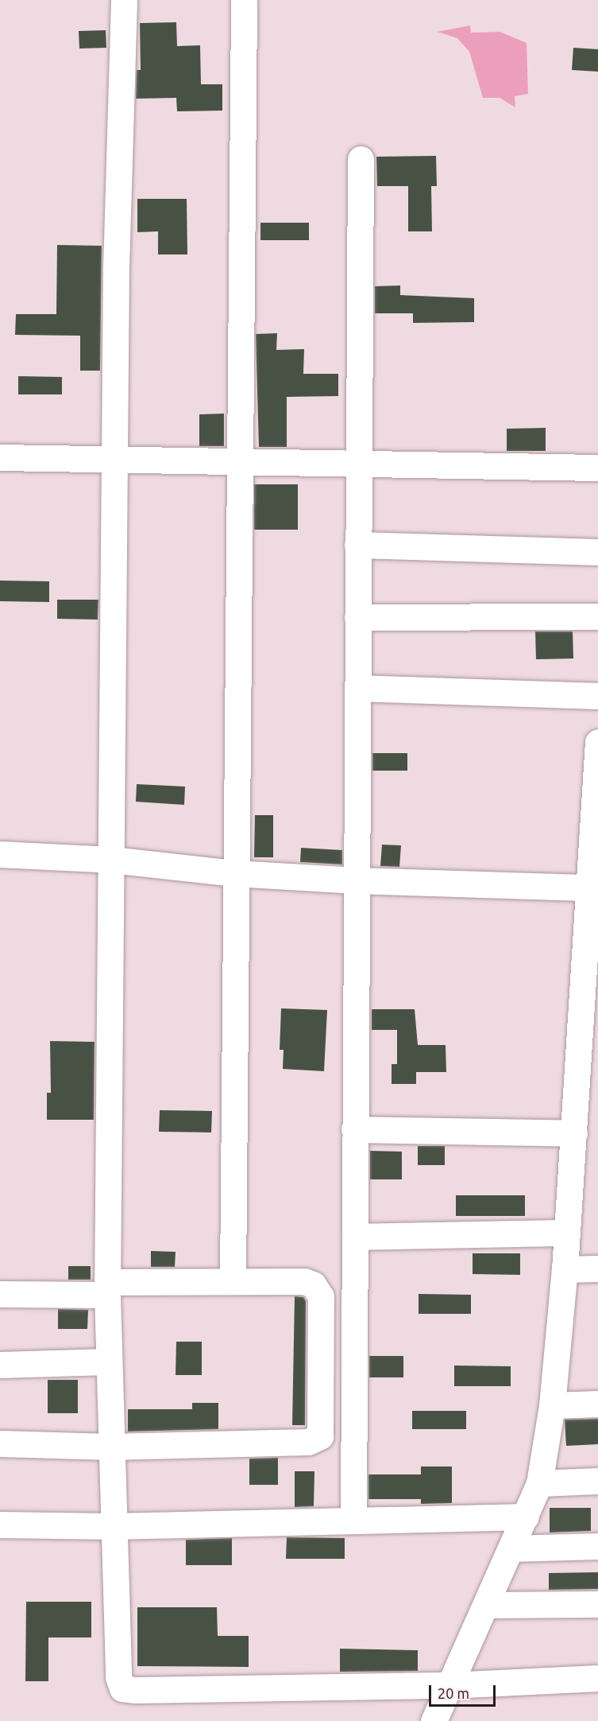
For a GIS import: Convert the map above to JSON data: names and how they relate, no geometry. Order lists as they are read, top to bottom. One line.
{"scale_bar":"20 m"}
